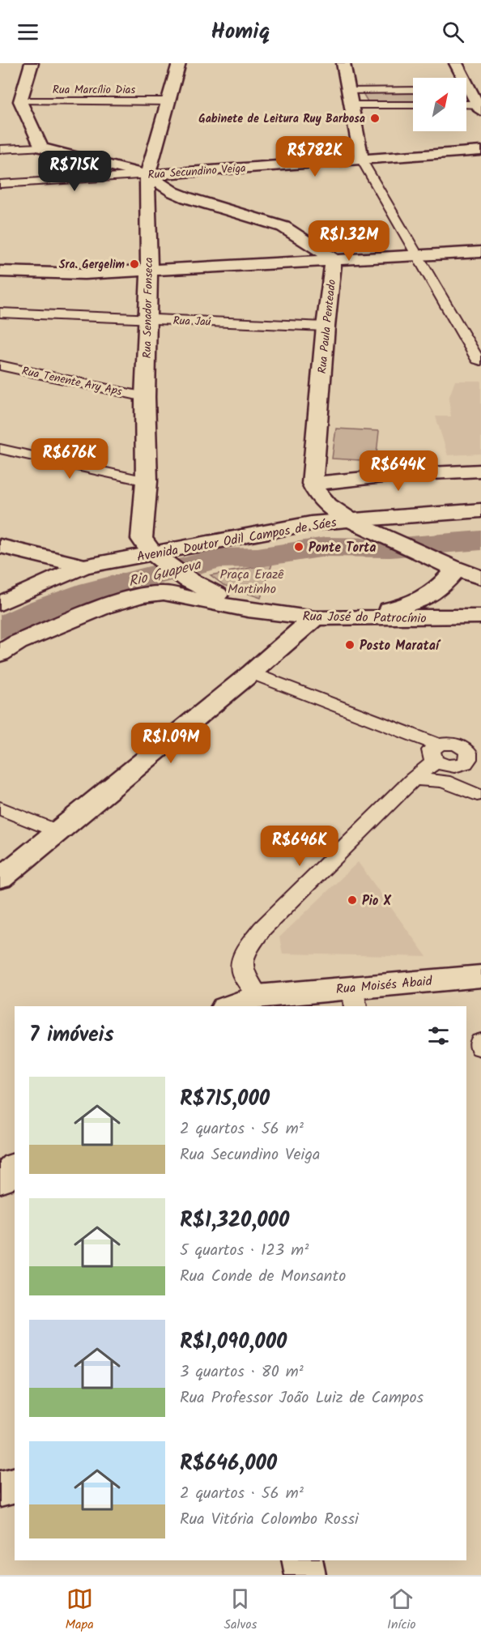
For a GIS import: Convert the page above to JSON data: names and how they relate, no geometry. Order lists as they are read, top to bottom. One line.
{"streets":{"main road":["Rua Secundino Veiga","Rua Senador Fonseca","Rua Paula Penteado","Avenida Doutor Odil Campos de Sáes","Rua José do Patrocínio","Rua Moisés Abaid"],"street":["Rua Marcílio Dias","Rua Jaú","Rua Tenente Ary Aps"]},"crossings":[["Rua Marcílio Dias","Rua Senador Fonseca"],["Rua Secundino Veiga","Rua Senador Fonseca"],["Rua Senador Fonseca","Rua Jaú"],["Rua Senador Fonseca","Rua Tenente Ary Aps"],["Rua Senador Fonseca","Avenida Doutor Odil Campos de Sáes"],["Rua Jaú","Rua Paula Penteado"]],"water":["Rio Guapeva"],"parks":["Praça Erazê Martinho"],"places":["Gabinete de Leitura Ruy Barbosa","Sra. Gergelim","Ponte Torta","Posto Marataí","Pio X"],"north":"top right","page":{"header":"Homiq","price":["R$782K","R$715K","R$1.32M","R$676K","R$644K","R$1.09M","R$646K"],"heading":"7 imóveis","list":[{"name":"R$715,000","note":"2 quartos · 56 m² · Rua Secundino Veiga"},{"name":"R$1,320,000","note":"5 quartos · 123 m² · Rua Conde de Monsanto"},{"name":"R$1,090,000","note":"3 quartos · 80 m² · Rua Professor João Luiz de Campos"},{"name":"R$646,000","note":"2 quartos · 56 m² · Rua Vitória Colombo Rossi"}],"tabs":["Mapa","Salvos","Início"]}}
